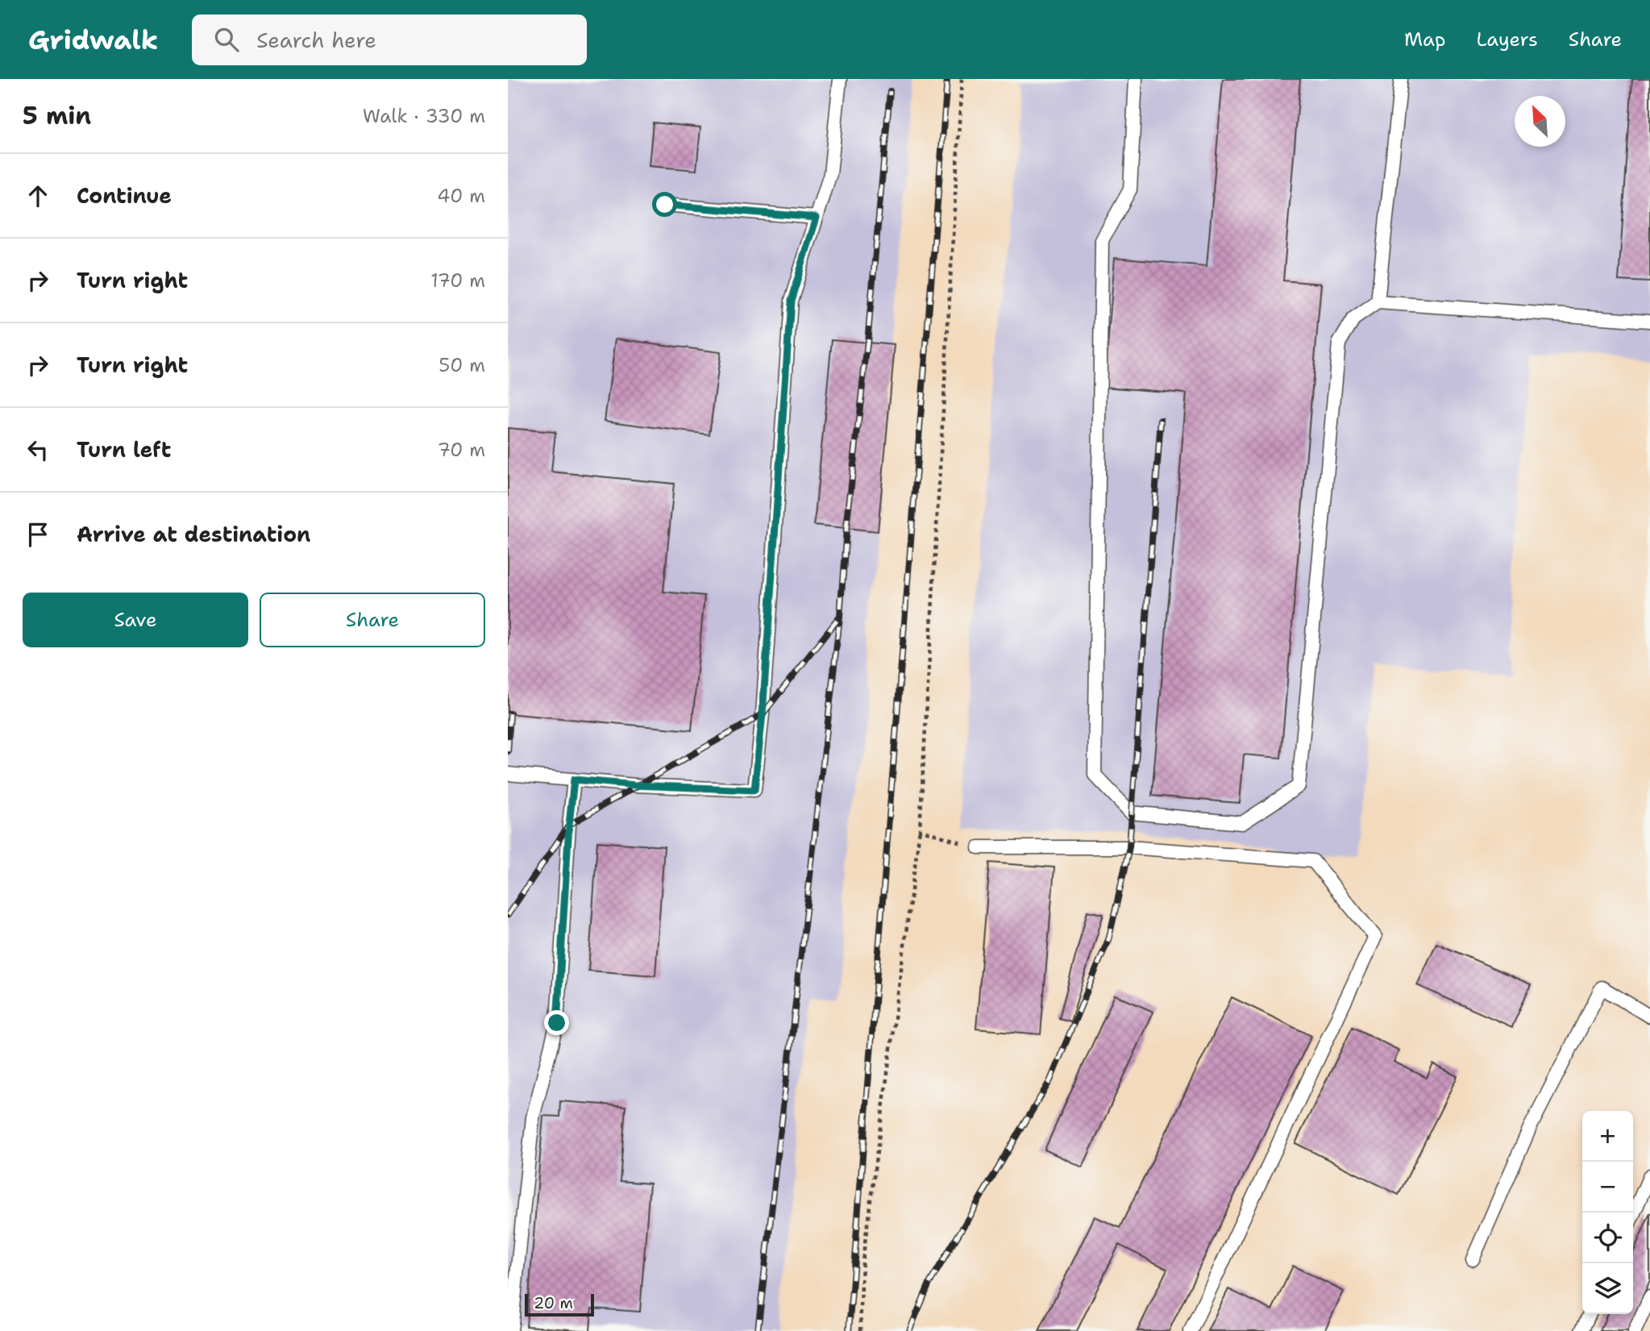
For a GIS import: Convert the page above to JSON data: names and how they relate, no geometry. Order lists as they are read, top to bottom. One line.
{"scale_bar":"20 m","north":"top left","page":{"header":"Gridwalk","search":"Search here","nav":["Map","Layers","Share"],"heading":["5 min","Walk · 330 m"],"list":[["Continue","40 m"],["Turn right","170 m"],["Turn right","50 m"],["Turn left","70 m"],"Arrive at destination"],"buttons":["Save","Share"],"map_buttons":["+","−"],"scale":"20 m"}}
